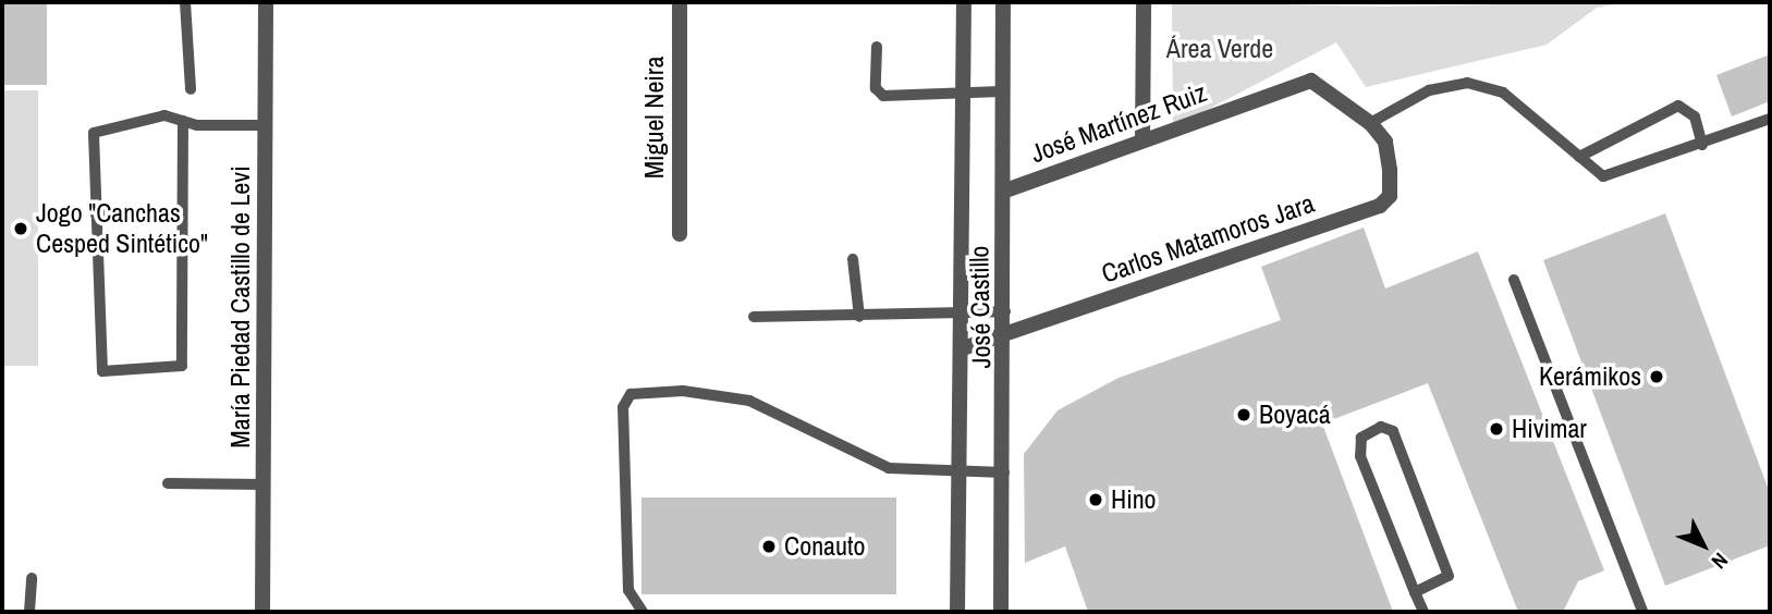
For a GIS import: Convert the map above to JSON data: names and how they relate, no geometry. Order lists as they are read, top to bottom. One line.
{"streets":{"street":["Miguel Neira","José Martínez Ruiz","Carlos Matamoros Jara","María Piedad Castillo de Levi","José Castillo"]},"crossings":[["José Martínez Ruiz","Carlos Matamoros Jara"],["José Martínez Ruiz","José Castillo"],["Carlos Matamoros Jara","José Castillo"]],"parks":["Área Verde"],"places":["Jogo \"Canchas Cesped Sintético\"","Kerámikos","Boyacá","Hivimar","Hino","Conauto"],"north":"bottom right"}
